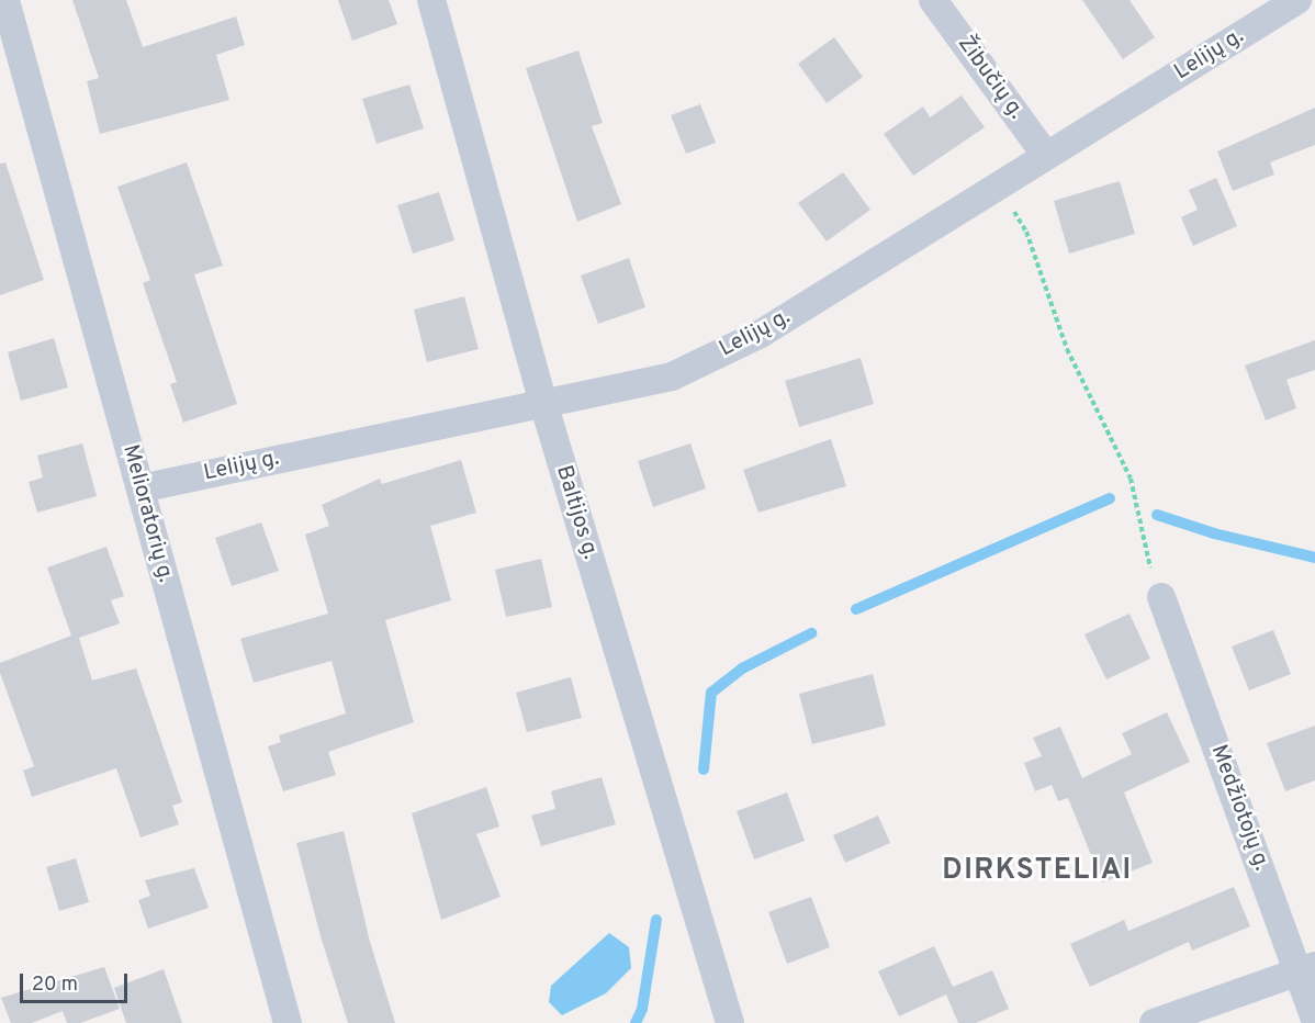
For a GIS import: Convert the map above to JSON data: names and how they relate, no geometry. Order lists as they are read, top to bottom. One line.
{"streets":{"street":["Lelijų g.","Žibučių g.","Baltijos g.","Melioratorių g.","Medžiotojų g."]},"crossings":[["Lelijų g.","Žibučių g."],["Lelijų g.","Baltijos g."],["Lelijų g.","Melioratorių g."]],"districts":["DIRKSTELIAI"],"scale_bar":"20 m"}
